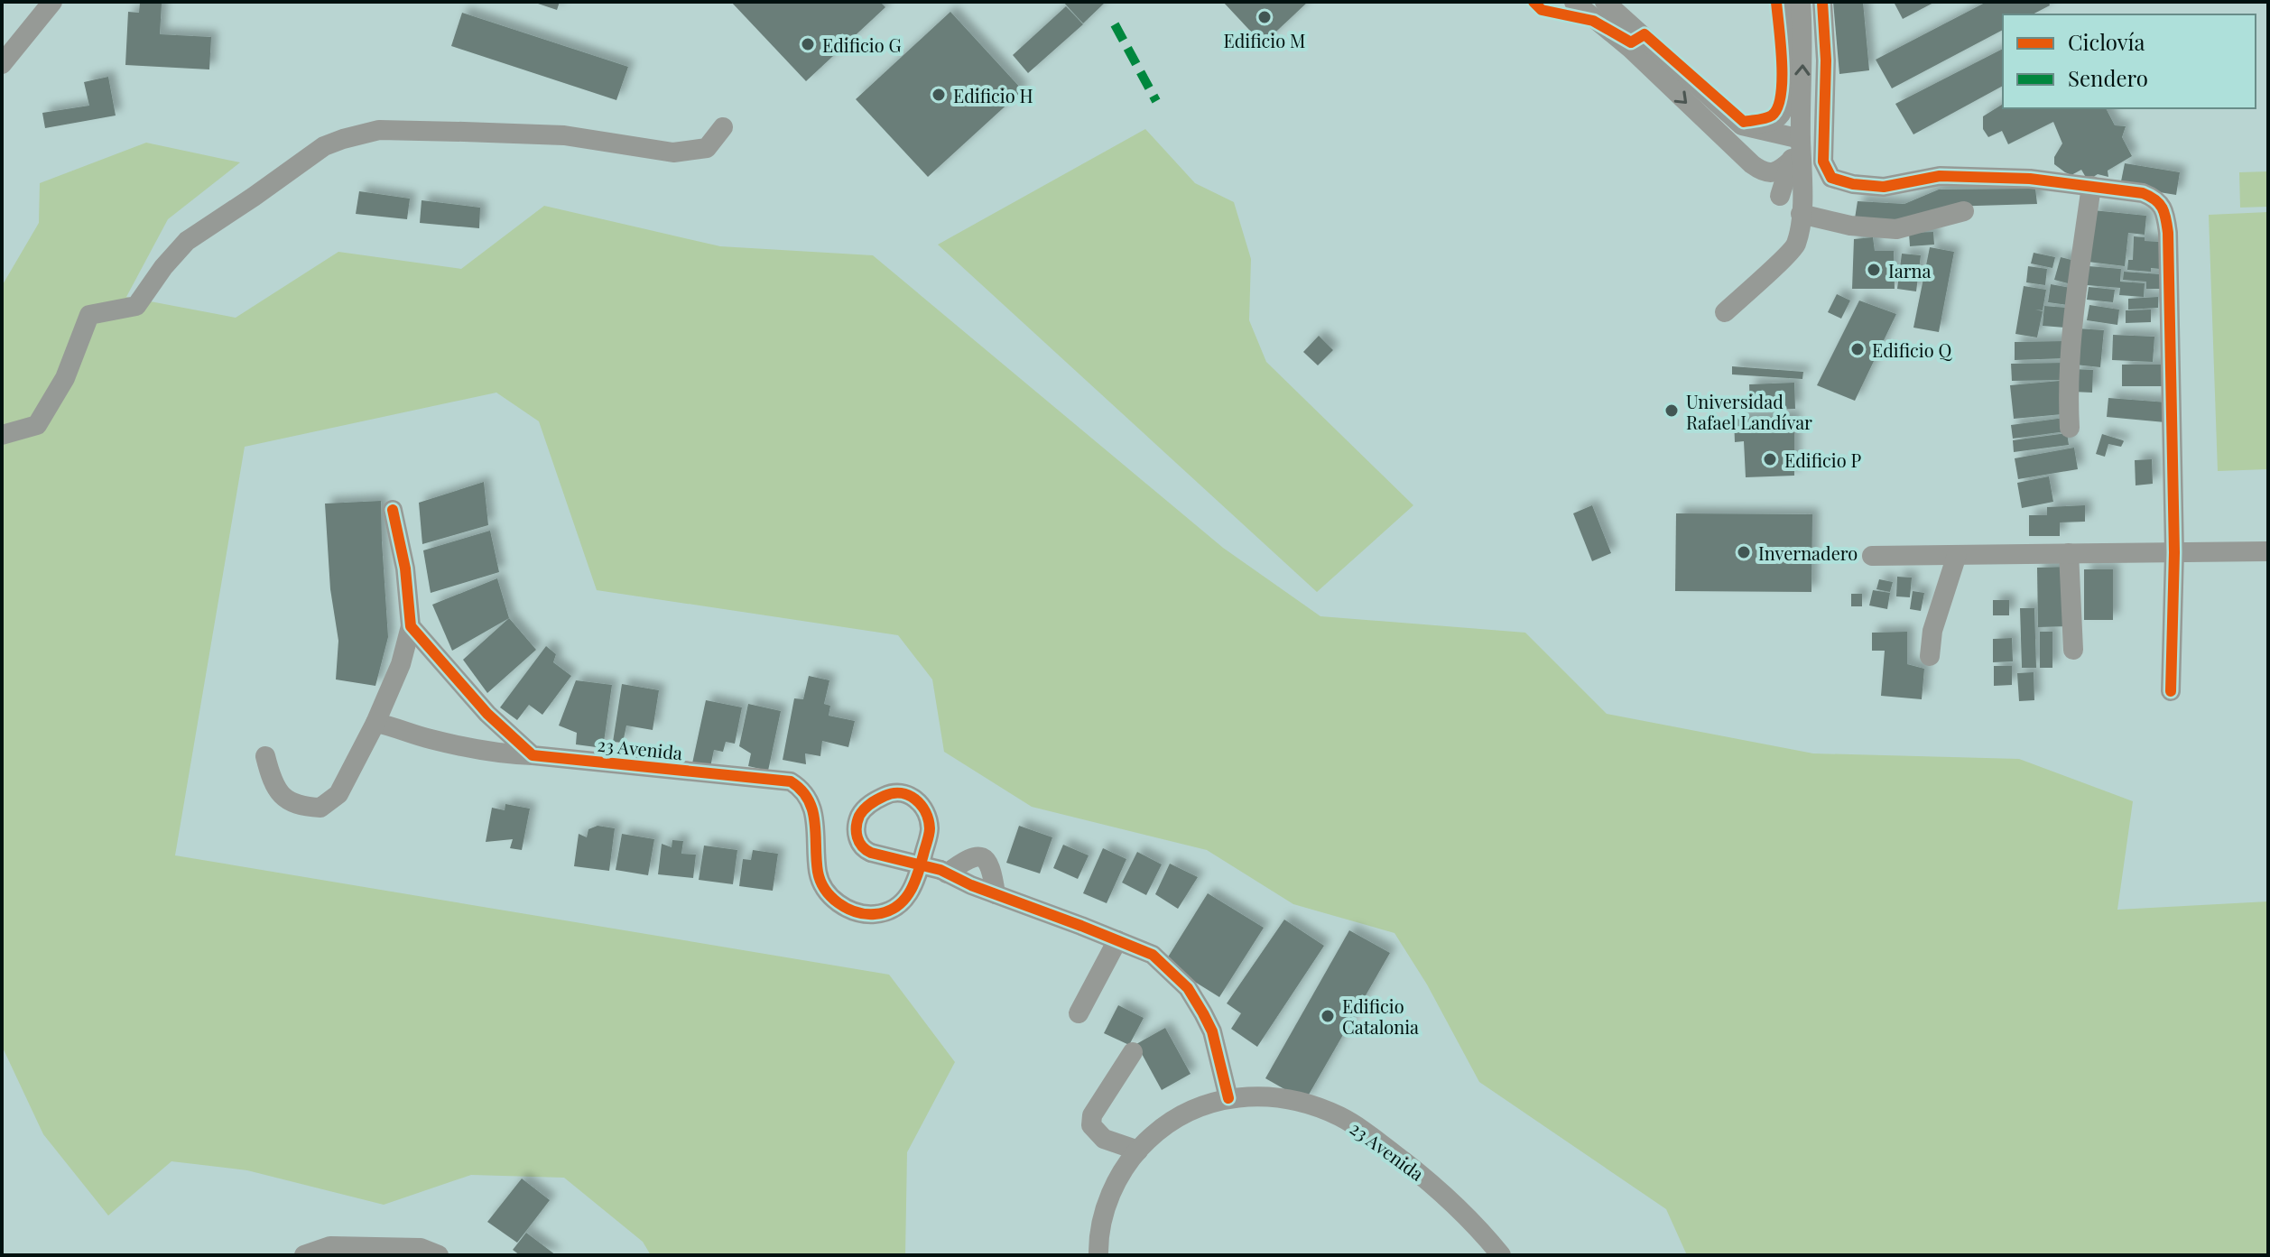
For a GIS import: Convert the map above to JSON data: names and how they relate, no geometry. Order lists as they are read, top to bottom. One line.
{"streets":{"street":["23 Avenida"]},"places":["Edificio M","Edificio G","Edificio H","Iarna","Edificio Q","Universidad Rafael Landívar","Edificio P","Invernadero","Edificio Catalonia"],"legend":["Ciclovía","Sendero"]}
